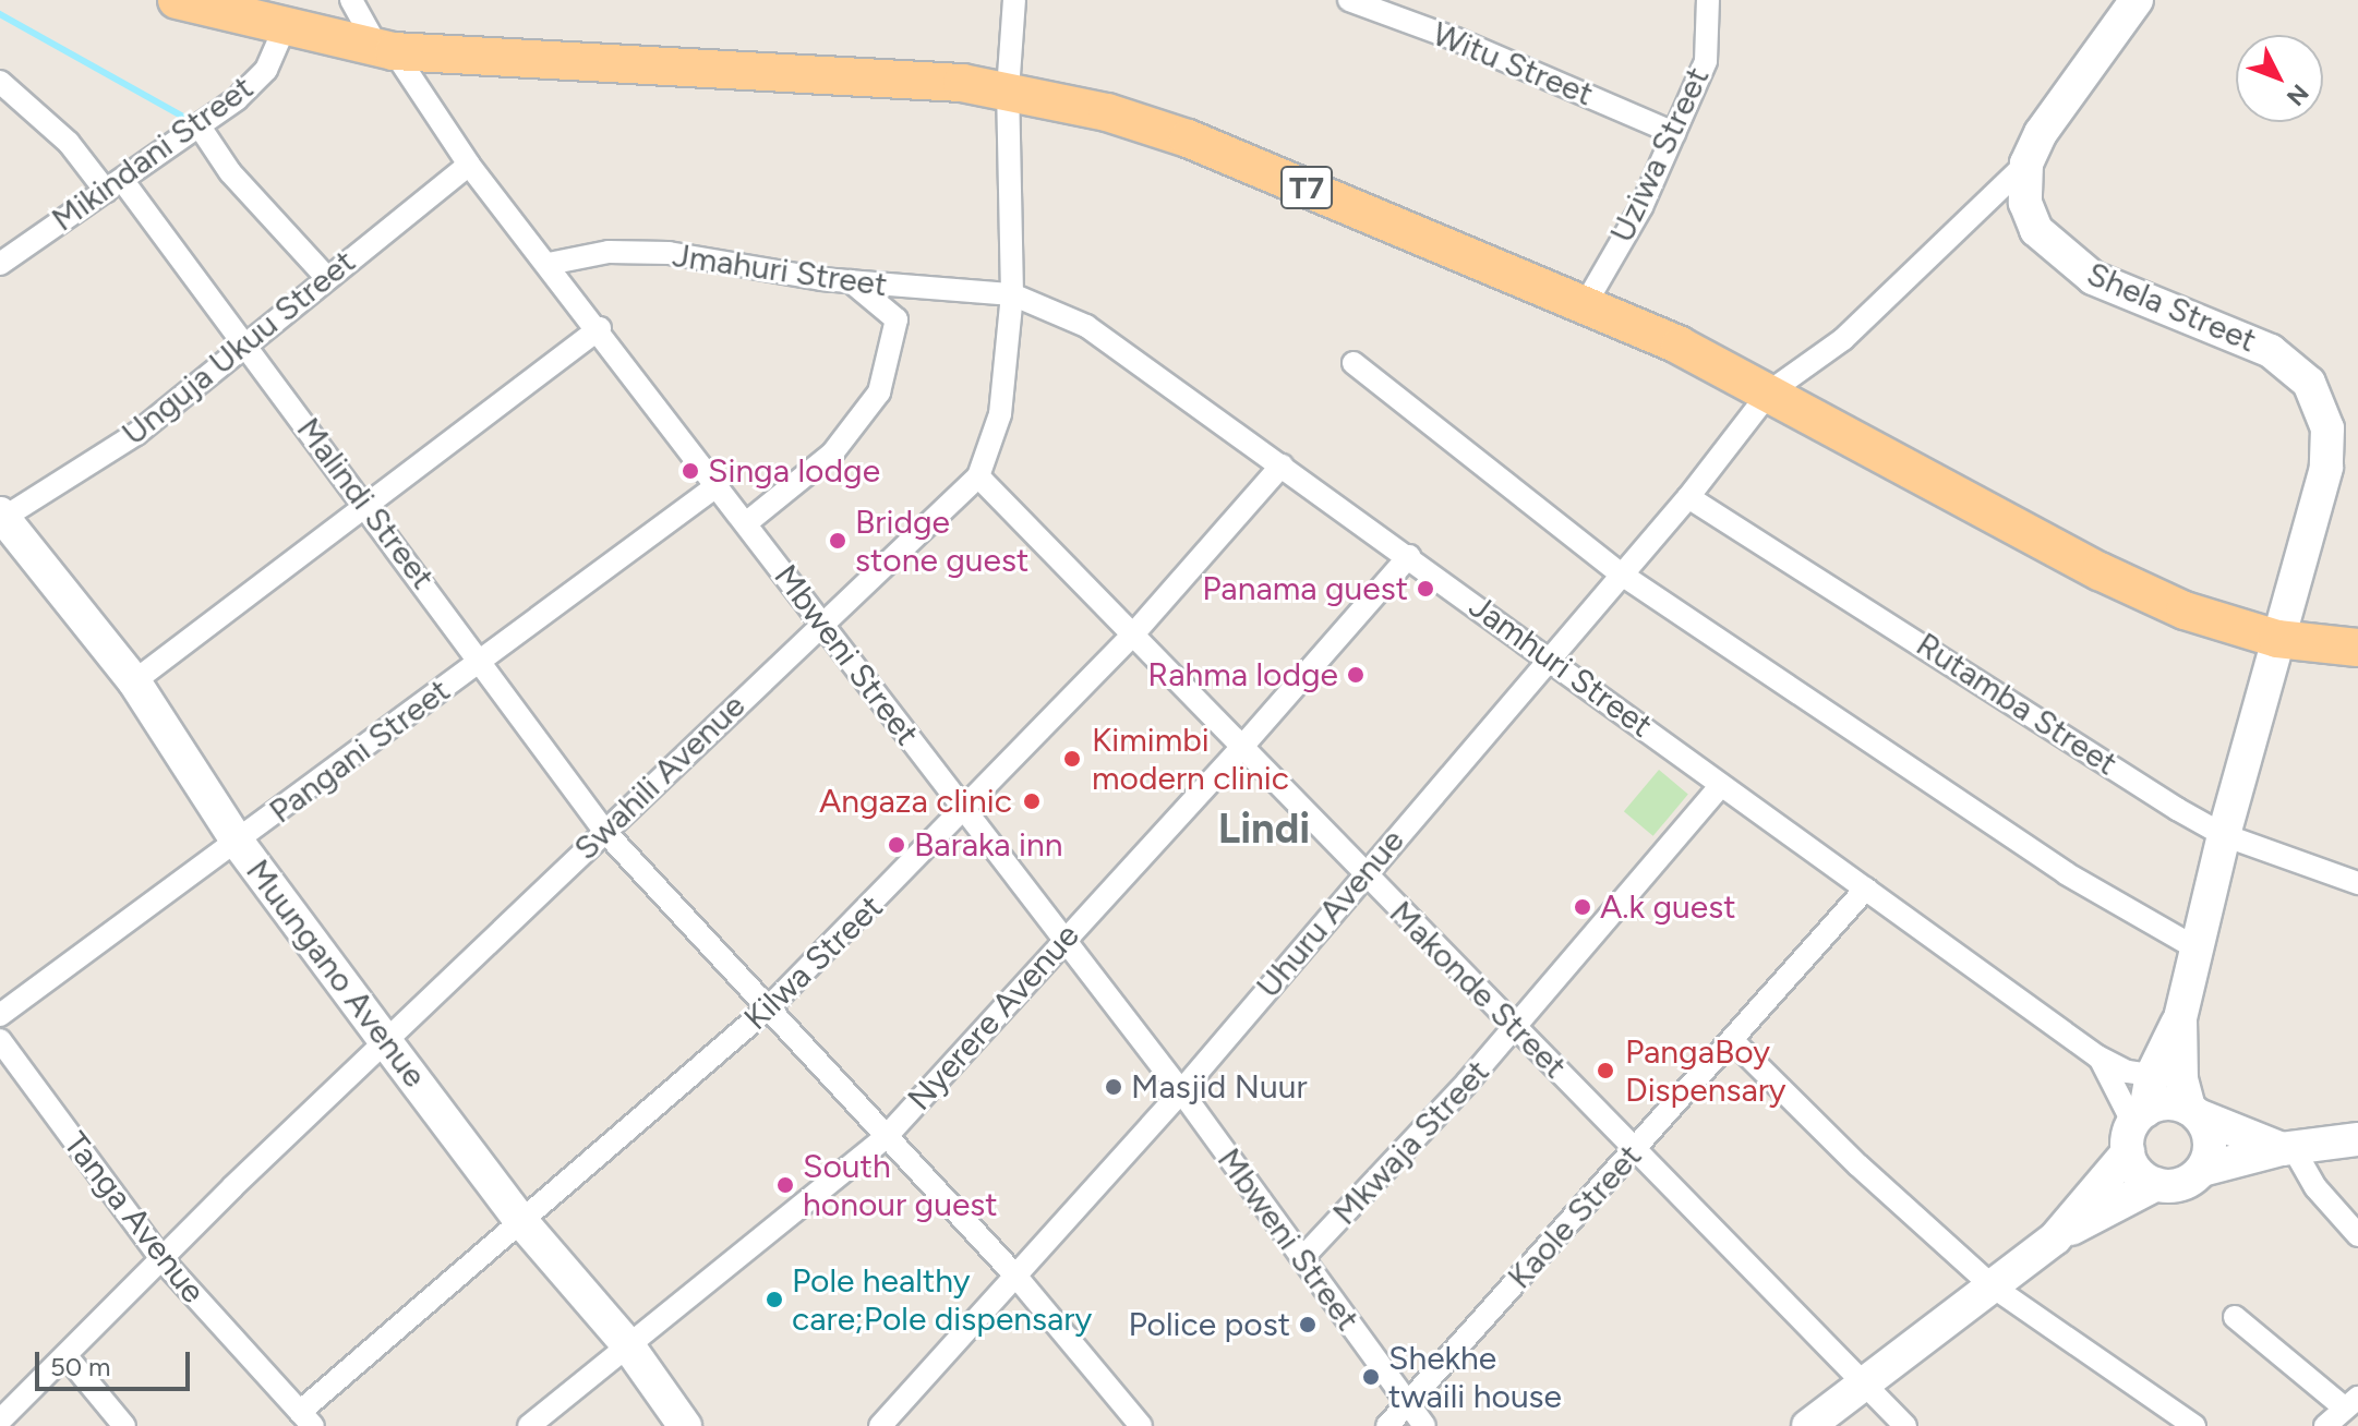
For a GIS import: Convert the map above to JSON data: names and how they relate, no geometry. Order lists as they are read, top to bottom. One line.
{"streets":{"highway":["T7"],"main road":["Shela Street","Muungano Avenue"],"street":["Witu Street","Mikindani Street","Uziwa Street","Jmahuri Street","Unguja Ukuu Street","Malindi Street","Mbweni Street","Jamhuri Street","Rutamba Street","Pangani Street","Swahili Avenue","Uhuru Avenue","Kilwa Street","Makonde Street","Nyerere Avenue","Mkwaja Street","Kaole Street","Tanga Avenue"]},"crossings":[["Witu Street","Uziwa Street"],["Mikindani Street","T7"],["Mikindani Street","Malindi Street"],["Uziwa Street","T7"],["T7","Shela Street"],["T7","Mbweni Street"],["T7","Swahili Avenue"],["T7","Uhuru Avenue"],["Jmahuri Street","Mbweni Street"],["Jmahuri Street","Jamhuri Street"],["Jmahuri Street","Swahili Avenue"],["Shela Street","Rutamba Street"],["Shela Street","Uhuru Avenue"],["Unguja Ukuu Street","Malindi Street"],["Unguja Ukuu Street","Mbweni Street"],["Unguja Ukuu Street","Muungano Avenue"],["Malindi Street","Pangani Street"],["Malindi Street","Swahili Avenue"],["Malindi Street","Uhuru Avenue"],["Malindi Street","Kilwa Street"],["Malindi Street","Nyerere Avenue"],["Mbweni Street","Pangani Street"],["Mbweni Street","Swahili Avenue"],["Mbweni Street","Uhuru Avenue"],["Mbweni Street","Kilwa Street"],["Mbweni Street","Nyerere Avenue"],["Mbweni Street","Mkwaja Street"],["Mbweni Street","Kaole Street"],["Jamhuri Street","Swahili Avenue"],["Jamhuri Street","Uhuru Avenue"],["Jamhuri Street","Kilwa Street"],["Jamhuri Street","Nyerere Avenue"],["Jamhuri Street","Mkwaja Street"],["Jamhuri Street","Kaole Street"],["Rutamba Street","Uhuru Avenue"],["Pangani Street","Muungano Avenue"],["Swahili Avenue","Muungano Avenue"],["Swahili Avenue","Makonde Street"],["Swahili Avenue","Tanga Avenue"],["Uhuru Avenue","Makonde Street"],["Kilwa Street","Muungano Avenue"],["Kilwa Street","Makonde Street"],["Kilwa Street","Tanga Avenue"],["Muungano Avenue","Nyerere Avenue"],["Makonde Street","Nyerere Avenue"],["Makonde Street","Mkwaja Street"],["Makonde Street","Kaole Street"]],"districts":["Lindi"],"places":["Singa lodge","Bridge stone guest","Panama guest","Rahma lodge","Kimimbi modern clinic","Angaza clinic","Baraka inn","A.k guest","PangaBoy Dispensary","Masjid Nuur","South honour guest","Pole healthy care;Pole dispensary","Police post","Shekhe twaili house"],"scale_bar":"50 m","north":"bottom right"}
